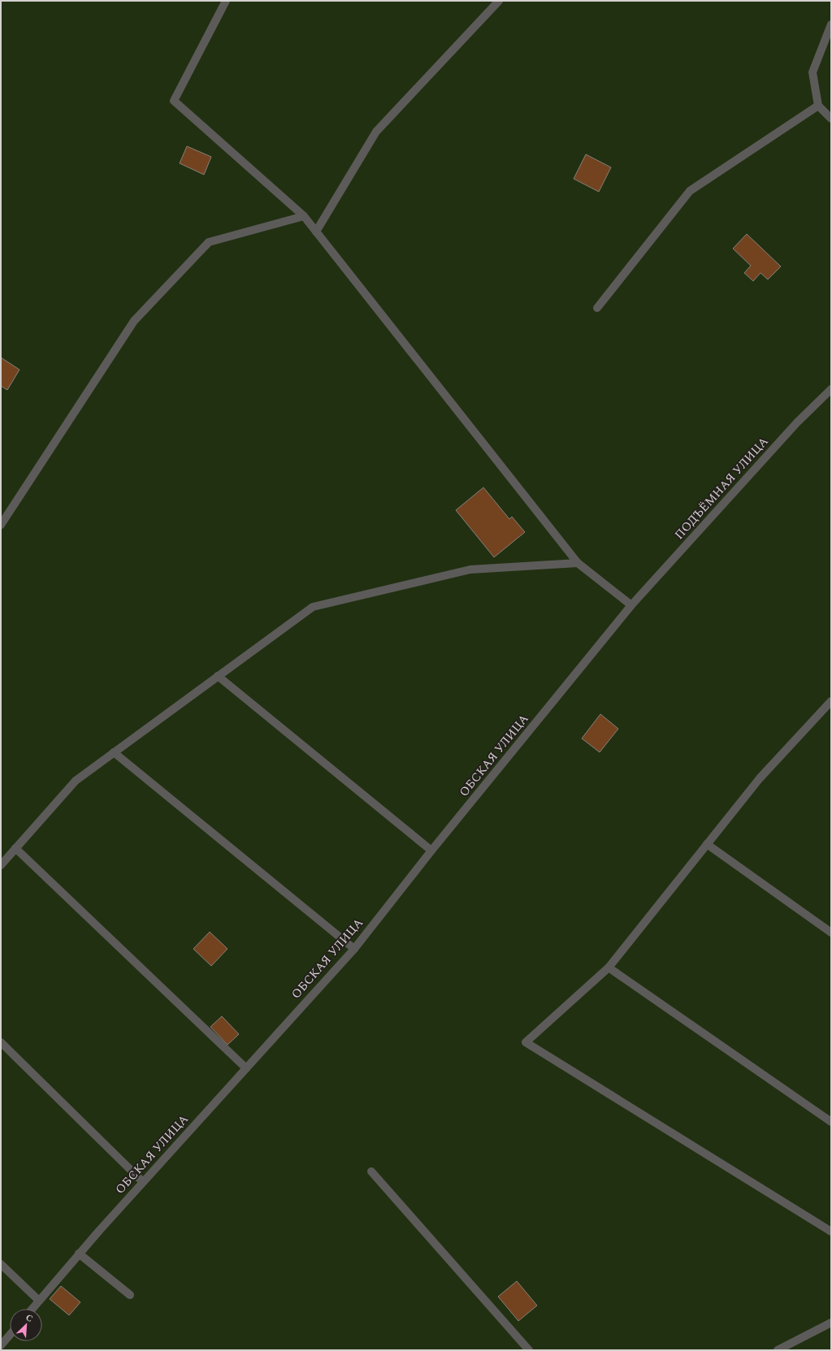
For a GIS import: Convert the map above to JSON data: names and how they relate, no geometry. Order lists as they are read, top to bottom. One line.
{"streets":{"street":["ПОДЪЁМНАЯ УЛИЦА","ОБСКАЯ УЛИЦА"]},"crossings":[["ПОДЪЁМНАЯ УЛИЦА","ОБСКАЯ УЛИЦА"]],"north":"top right"}
